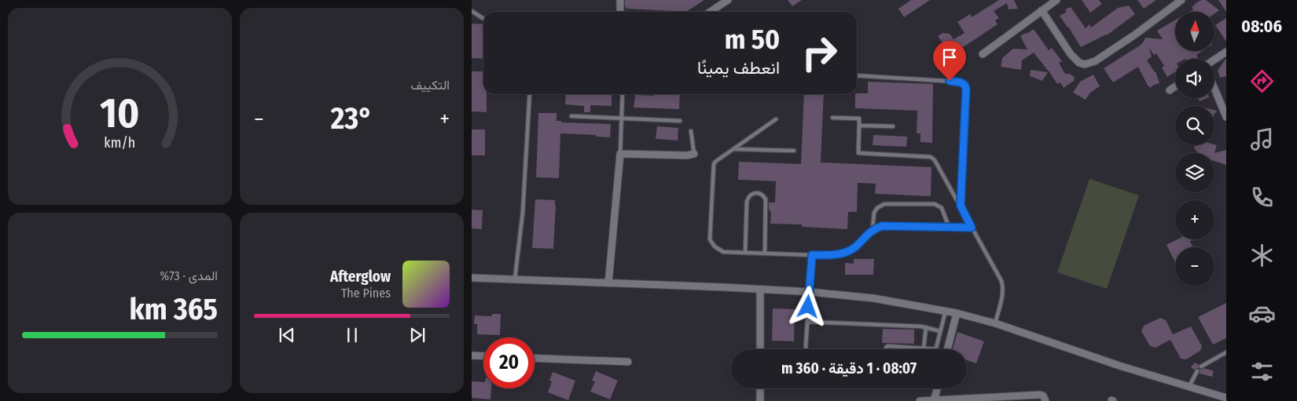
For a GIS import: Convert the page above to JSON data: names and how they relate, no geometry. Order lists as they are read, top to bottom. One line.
{"north":"top","page":{"tabs":"08:06","tile":["التكييف",["المدى · 73%","365 km"]],"map_buttons":["+","−"],"turn":["50 m","انعطف يمينًا"],"heat":["−","23°","+"],"song":["Afterglow","The Pines"],"limit":"20","trip":"08:07 · 1 دقيقة · 360 m","gauge":["10","km/h"]}}
